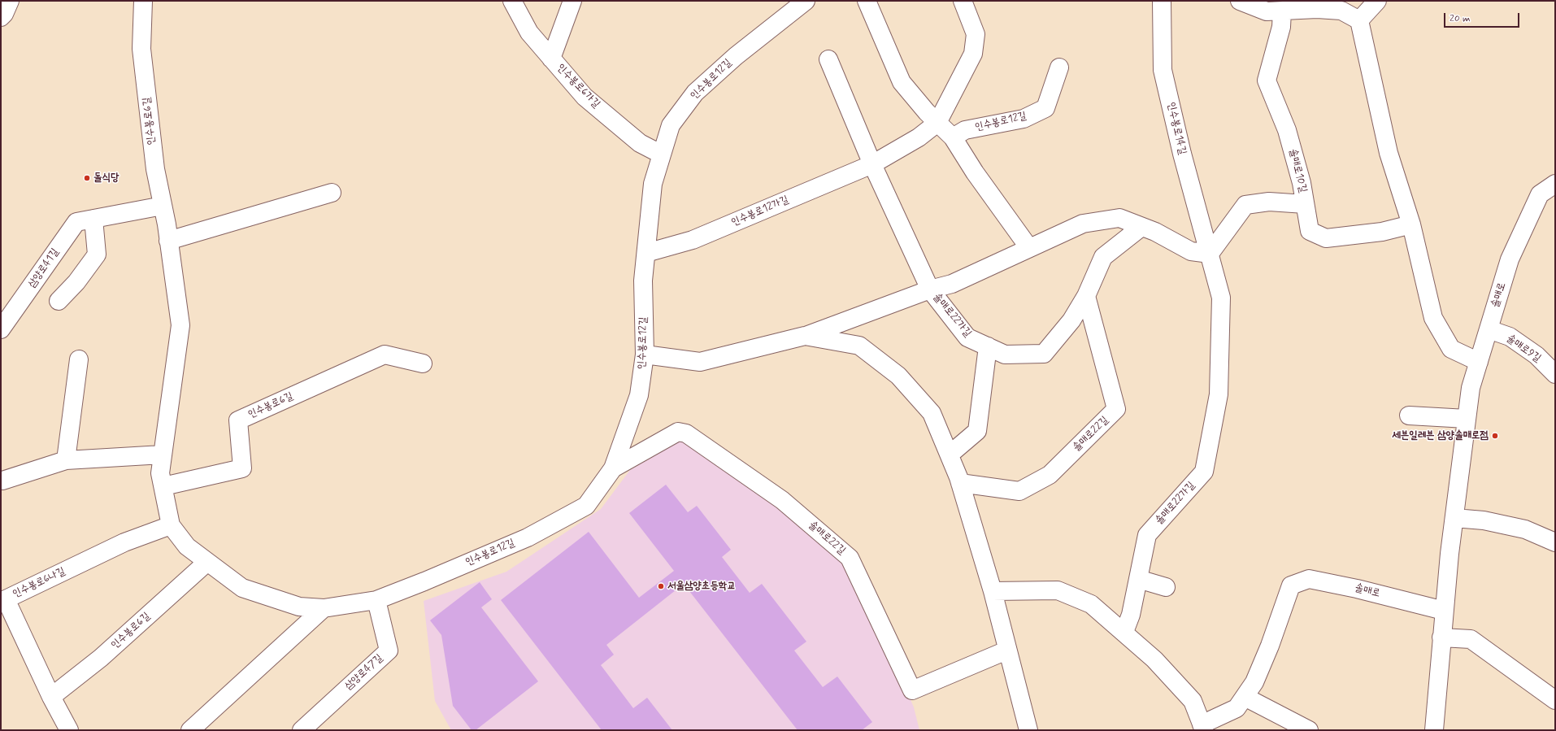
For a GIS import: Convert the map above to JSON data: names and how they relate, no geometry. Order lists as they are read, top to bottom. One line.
{"streets":{"street":["인수봉로12길","인수봉로6가길","인수봉로6길","인수봉로14길","솔매로10길","인수봉로12가길","삼양로41길","솔매로","솔매로22가길","솔매로9길","솔매로22길","인수봉로6나길","삼양로47길"]},"crossings":[["인수봉로12길","인수봉로6가길"],["인수봉로12길","인수봉로6길"],["인수봉로12길","인수봉로12가길"],["인수봉로12길","솔매로22길"],["인수봉로12길","삼양로47길"],["인수봉로6길","삼양로41길"],["인수봉로6길","인수봉로6나길"],["인수봉로6길","삼양로47길"],["인수봉로14길","솔매로22가길"],["솔매로","솔매로9길"],["솔매로22가길","솔매로22길"]],"places":["돌식당","세븐일레븐 삼양솔매로점","서울삼양초등학교"],"scale_bar":"20 m"}
